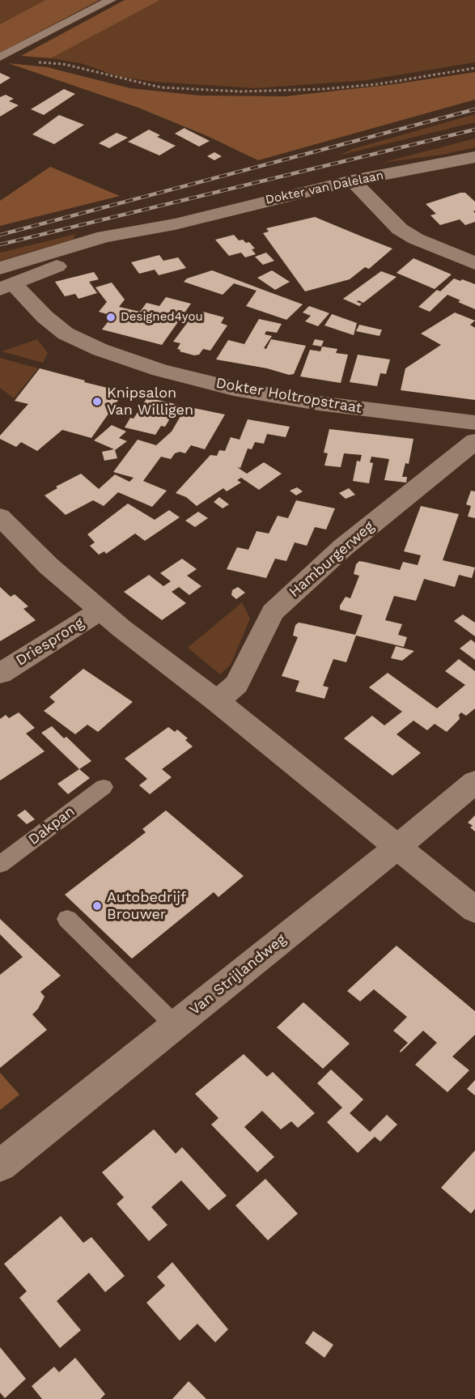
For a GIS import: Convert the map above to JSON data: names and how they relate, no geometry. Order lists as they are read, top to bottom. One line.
{"streets":{"street":["Dokter van Dalelaan","Dokter Holtropstraat","Hamburgerweg","Driesprong","Van Strijlandweg"],"lane":["Dakpan"]},"crossings":[["Dokter van Dalelaan","Dokter Holtropstraat"]],"places":["Designed4you","Knipsalon Van Willigen","Autobedrijf Brouwer"]}
